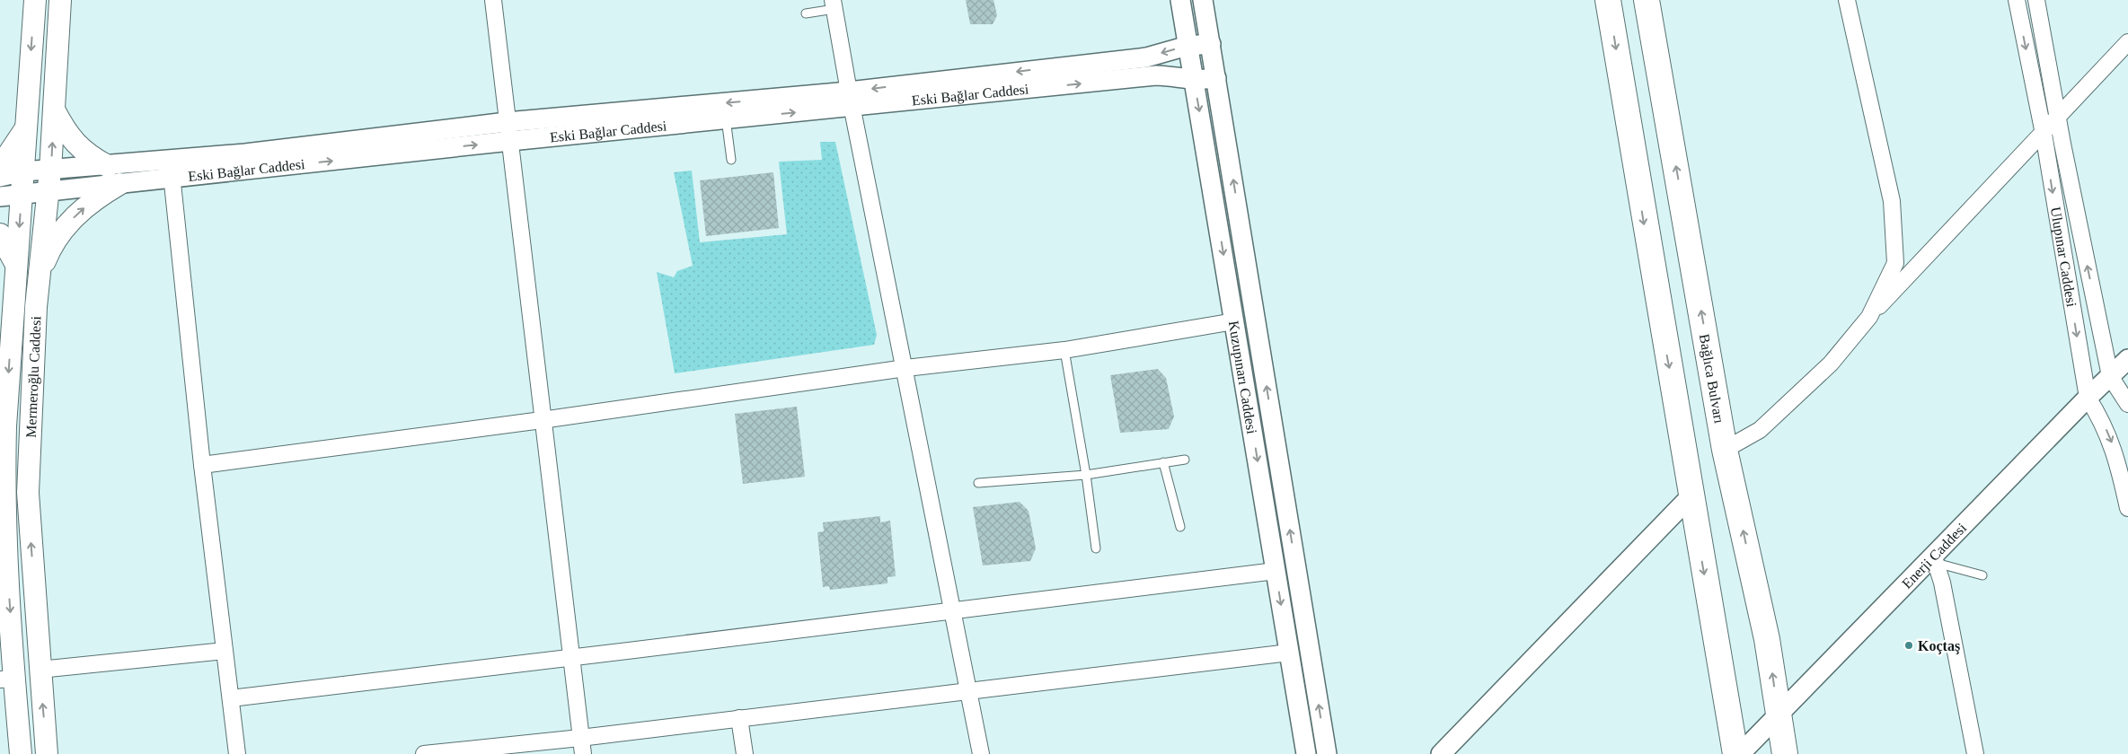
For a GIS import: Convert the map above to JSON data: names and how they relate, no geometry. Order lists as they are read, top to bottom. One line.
{"streets":{"main road":["Mermeroğlu Caddesi","Bağlıca Bulvarı"],"street":["Eski Bağlar Caddesi","Ulupınar Caddesi","Kuzupınarı Caddesi","Enerji Caddesi"]},"crossings":[["Eski Bağlar Caddesi","Mermeroğlu Caddesi"],["Eski Bağlar Caddesi","Kuzupınarı Caddesi"],["Ulupınar Caddesi","Enerji Caddesi"],["Bağlıca Bulvarı","Enerji Caddesi"]],"places":["Koçtaş"]}
